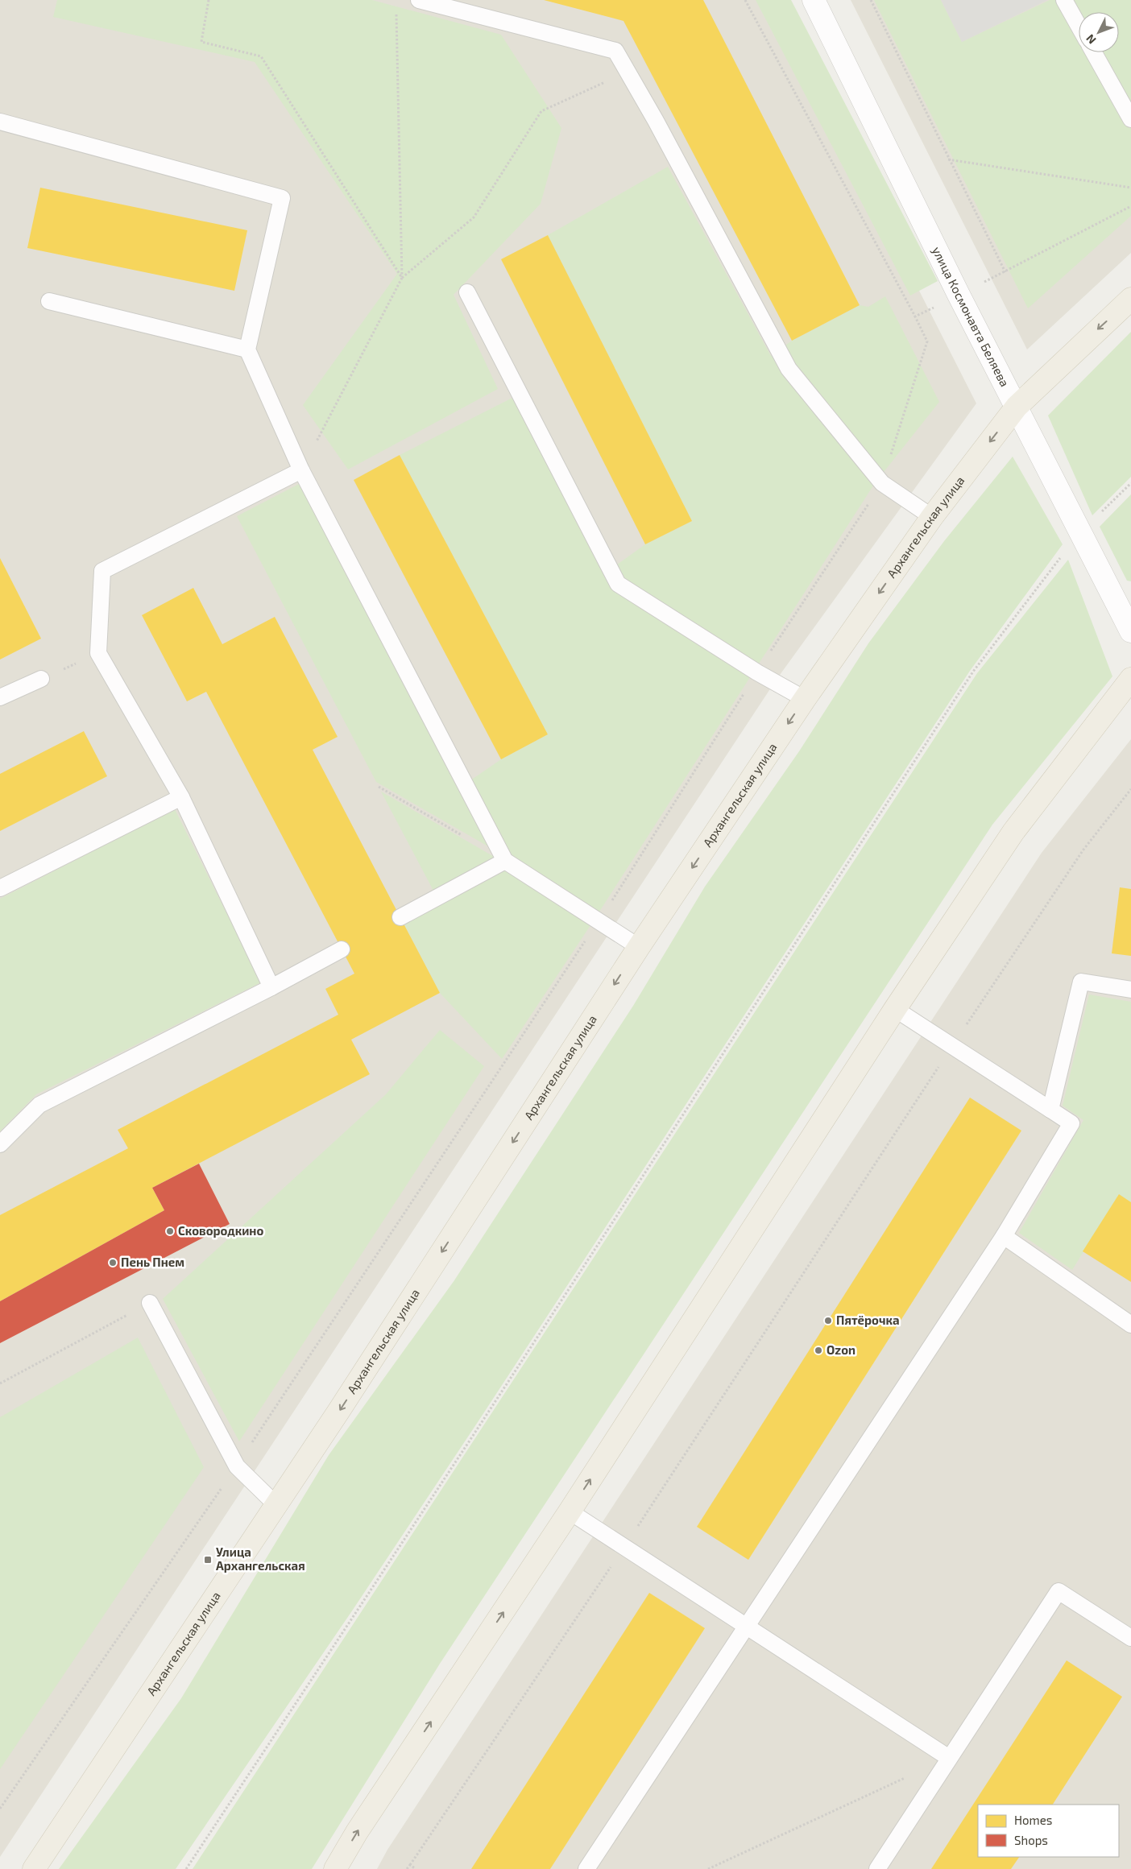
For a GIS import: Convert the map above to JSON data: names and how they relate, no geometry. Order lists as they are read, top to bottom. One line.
{"streets":{"main road":["Архангельская улица"],"street":["улица Космонавта Беляева"]},"crossings":[["улица Космонавта Беляева","Архангельская улица"]],"one_way":["Архангельская улица"],"places":{"other":["Сковородкино","Пень Пнем","Пятёрочка","Ozon"],"transit":["Улица Архангельская"]},"legend":["Homes","Shops"],"north":"bottom left"}
